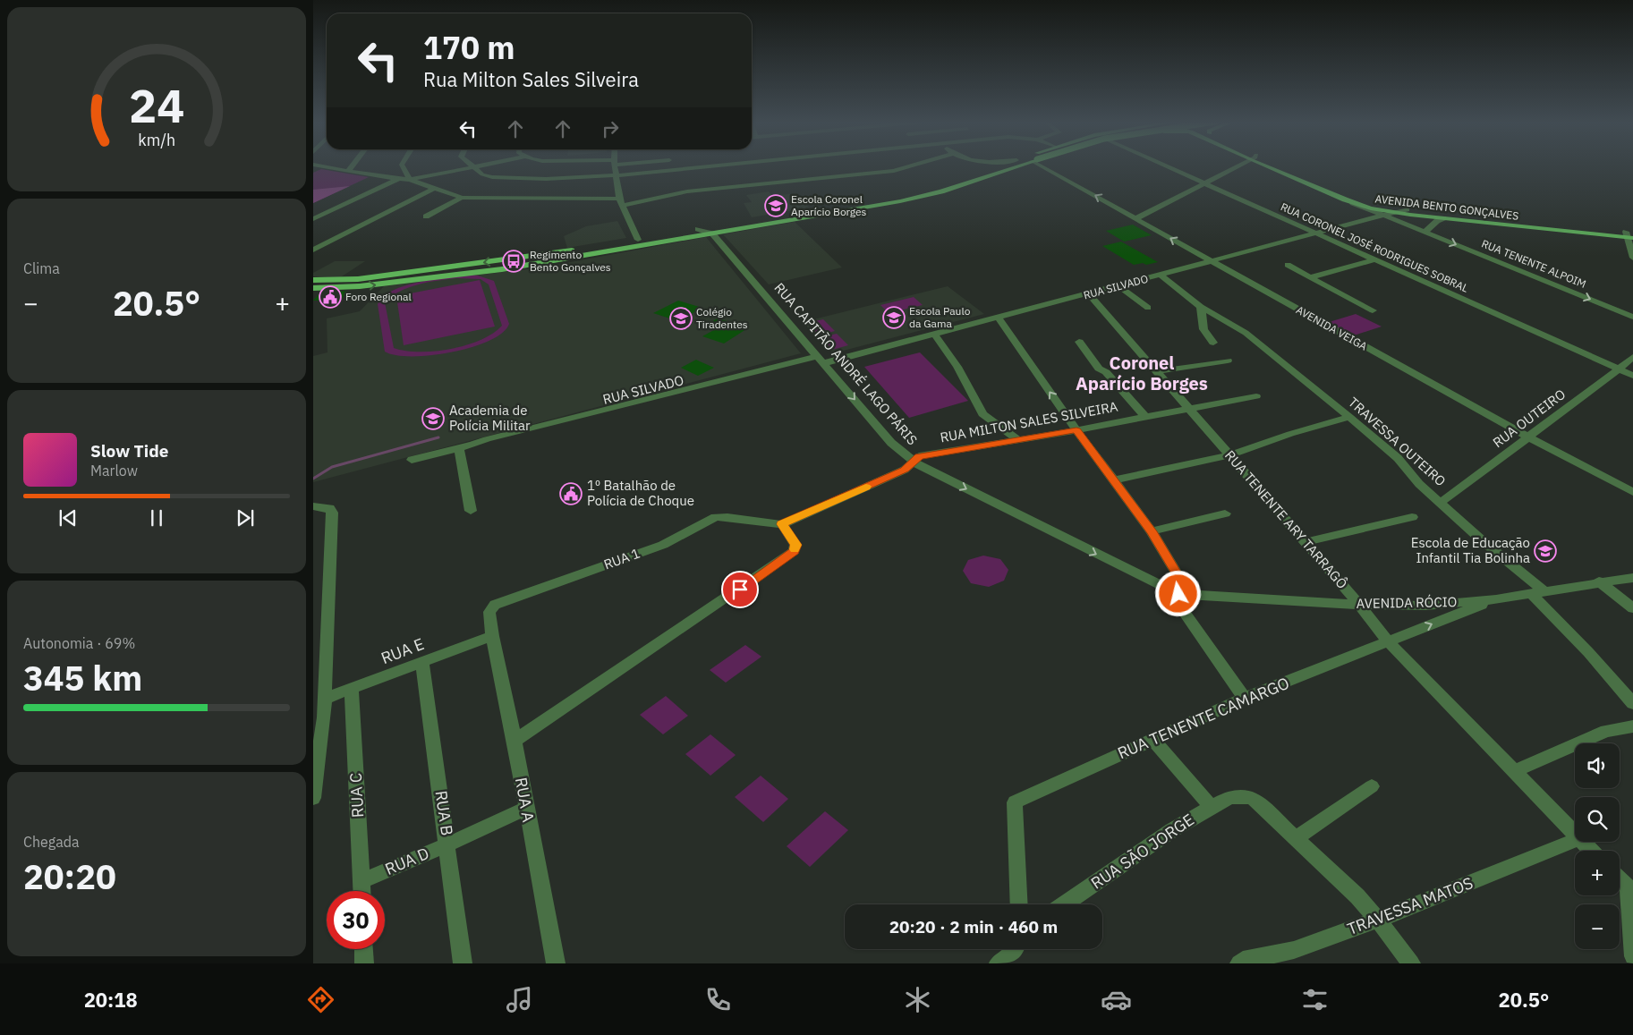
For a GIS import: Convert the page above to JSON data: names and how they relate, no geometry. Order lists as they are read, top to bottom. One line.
{"streets":{"main road":["AVENIDA BENTO GONÇALVES"],"street":["RUA CORONEL JOSÉ RODRIGUES SOBRAL","RUA TENENTE ALPOIM","RUA SILVADO","AVENIDA VEIGA","RUA CAPITÃO ANDRÉ LAGO PÁRIS","RUA OUTEIRO","RUA MILTON SALES SILVEIRA","TRAVESSA OUTEIRO","RUA TENENTE ARY TARRAGÔ","RUA 1","AVENIDA RÓCIO","RUA E","RUA TENENTE CAMARGO","RUA C","RUA A","RUA B","RUA SÃO JORGE","RUA D","TRAVESSA MATOS"]},"crossings":[["AVENIDA BENTO GONÇALVES","RUA TENENTE ALPOIM"],["AVENIDA BENTO GONÇALVES","RUA SILVADO"],["RUA CORONEL JOSÉ RODRIGUES SOBRAL","RUA SILVADO"],["RUA CORONEL JOSÉ RODRIGUES SOBRAL","RUA OUTEIRO"],["RUA TENENTE ALPOIM","RUA SILVADO"],["RUA SILVADO","AVENIDA VEIGA"],["RUA SILVADO","RUA CAPITÃO ANDRÉ LAGO PÁRIS"],["RUA SILVADO","TRAVESSA OUTEIRO"],["RUA SILVADO","RUA TENENTE ARY TARRAGÔ"],["AVENIDA VEIGA","RUA OUTEIRO"],["RUA CAPITÃO ANDRÉ LAGO PÁRIS","RUA MILTON SALES SILVEIRA"],["RUA CAPITÃO ANDRÉ LAGO PÁRIS","AVENIDA RÓCIO"],["RUA OUTEIRO","TRAVESSA OUTEIRO"],["RUA MILTON SALES SILVEIRA","RUA TENENTE ARY TARRAGÔ"],["RUA MILTON SALES SILVEIRA","RUA 1"],["TRAVESSA OUTEIRO","AVENIDA RÓCIO"],["RUA TENENTE ARY TARRAGÔ","AVENIDA RÓCIO"],["RUA TENENTE ARY TARRAGÔ","RUA TENENTE CAMARGO"],["RUA 1","RUA E"],["RUA 1","RUA A"],["AVENIDA RÓCIO","RUA TENENTE CAMARGO"],["RUA E","RUA C"],["RUA E","RUA A"],["RUA E","RUA B"],["RUA C","RUA D"],["RUA A","RUA D"],["RUA B","RUA D"]],"one_way":["RUA TENENTE ALPOIM"],"districts":["Coronel Aparício Borges"],"places":{"school or university":["Escola Coronel Aparício Borges","Escola Paulo da Gama","Colégio Tiradentes","Academia de Polícia Militar","Escola de Educação Infantil Tia Bolinha"],"bus stop":["Regimento Bento Gonçalves"],"public building":["Foro Regional","1º Batalhão de Polícia de Choque"]},"page":{"turn":["170 m","Rua Milton Sales Silveira"],"tile":["Clima",["Autonomia · 69%","345 km"],["Chegada","20:20"]],"heat":["−","20.5°","+"],"song":["Slow Tide","Marlow"],"map_buttons":["+","−"],"limit":"30","trip":"20:20 · 2 min · 460 m","tabs":["20:18","20.5°"],"gauge":["24","km/h"]}}
